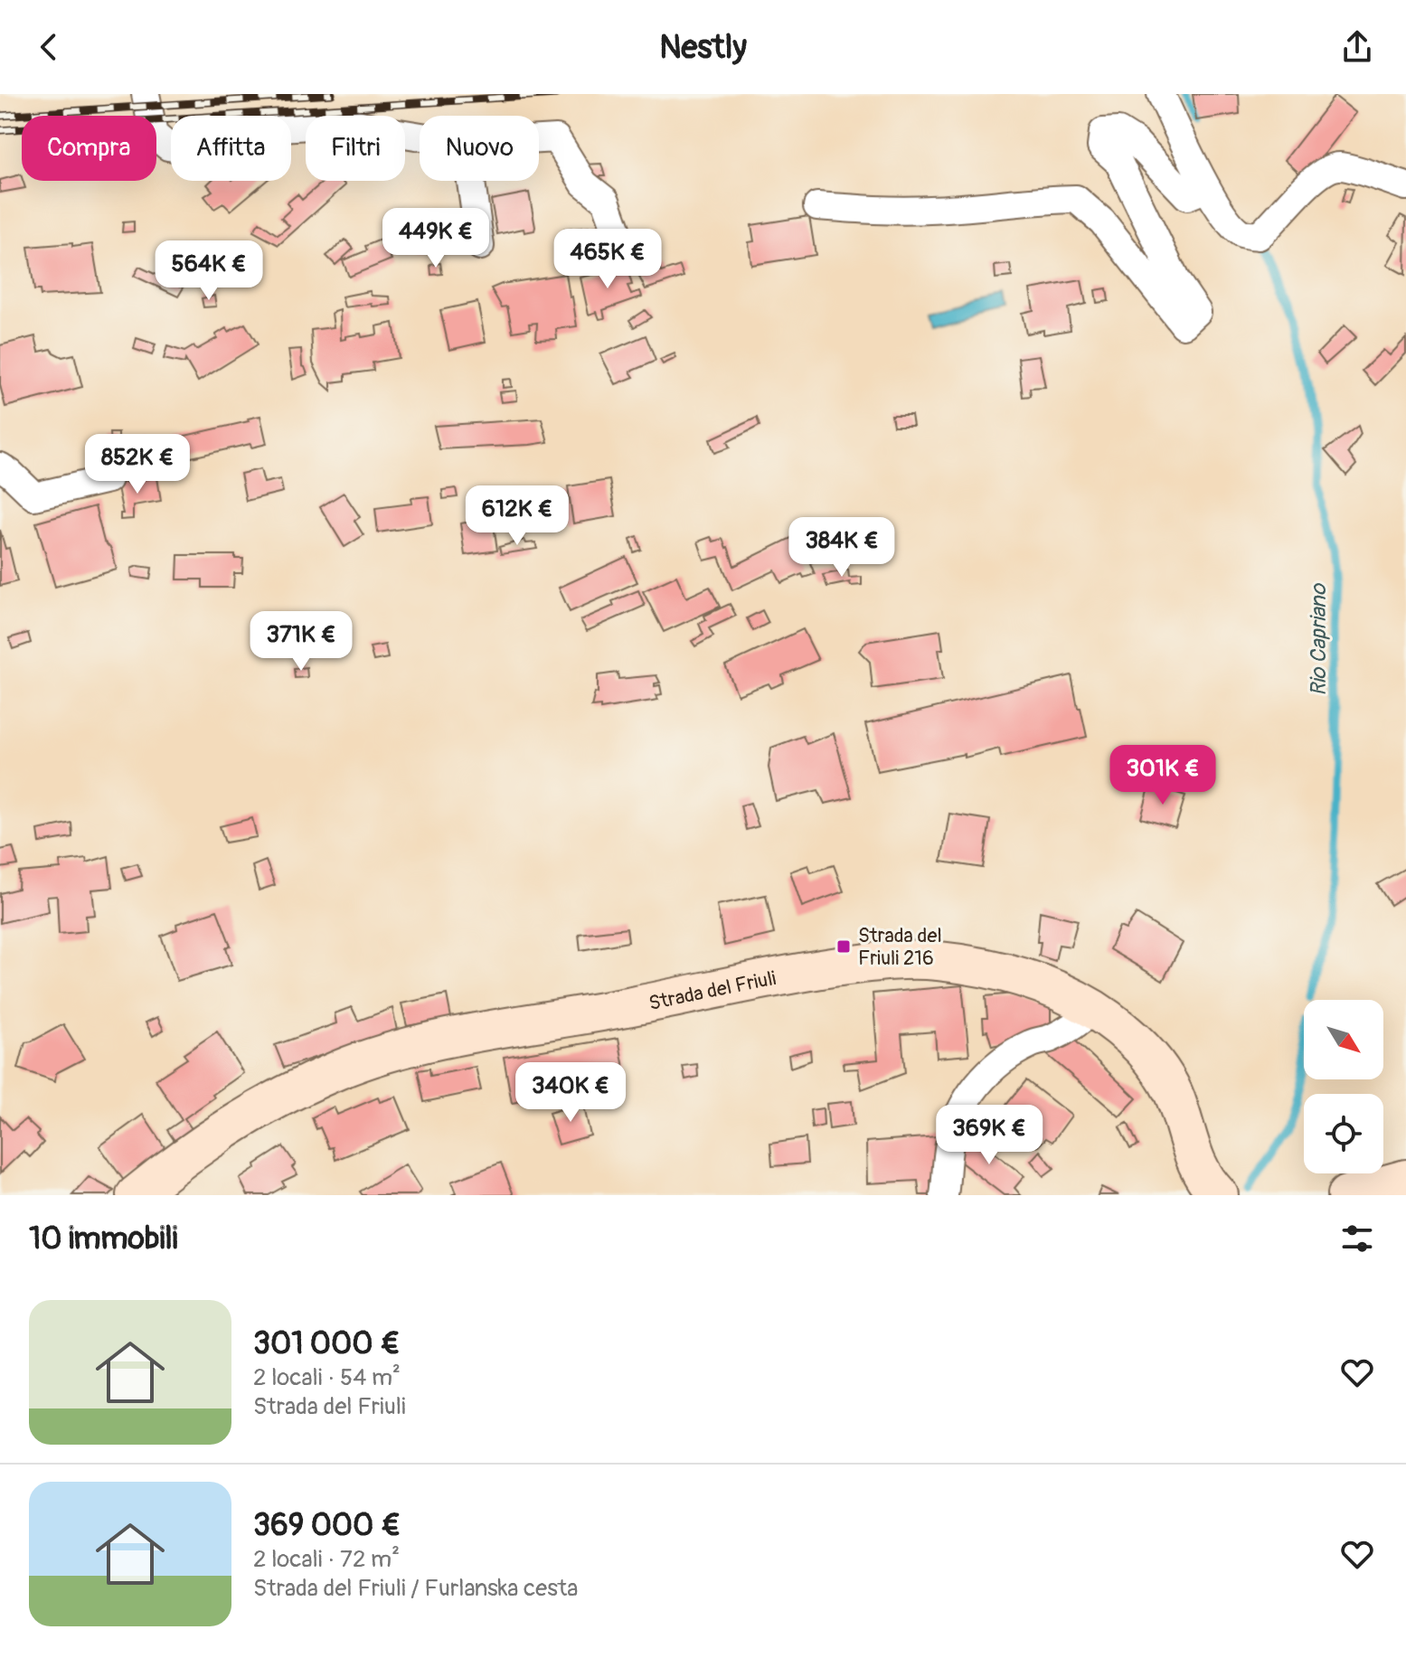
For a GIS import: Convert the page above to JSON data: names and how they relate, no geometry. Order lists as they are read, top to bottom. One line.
{"streets":{"main road":["Strada del Friuli"]},"water":["Rio Capriano"],"places":{"transit":["Strada del Friuli 216"]},"north":"bottom right","page":{"header":"Nestly","chip":["Compra","Affitta","Filtri","Nuovo"],"price":["449K €","465K €","564K €","852K €","612K €","384K €","371K €","301K €","340K €","369K €"],"heading":"10 immobili","list":[{"name":"301 000 €","note":"2 locali · 54 m² · Strada del Friuli"},{"name":"369 000 €","note":"2 locali · 72 m² · Strada del Friuli / Furlanska cesta"}]}}
